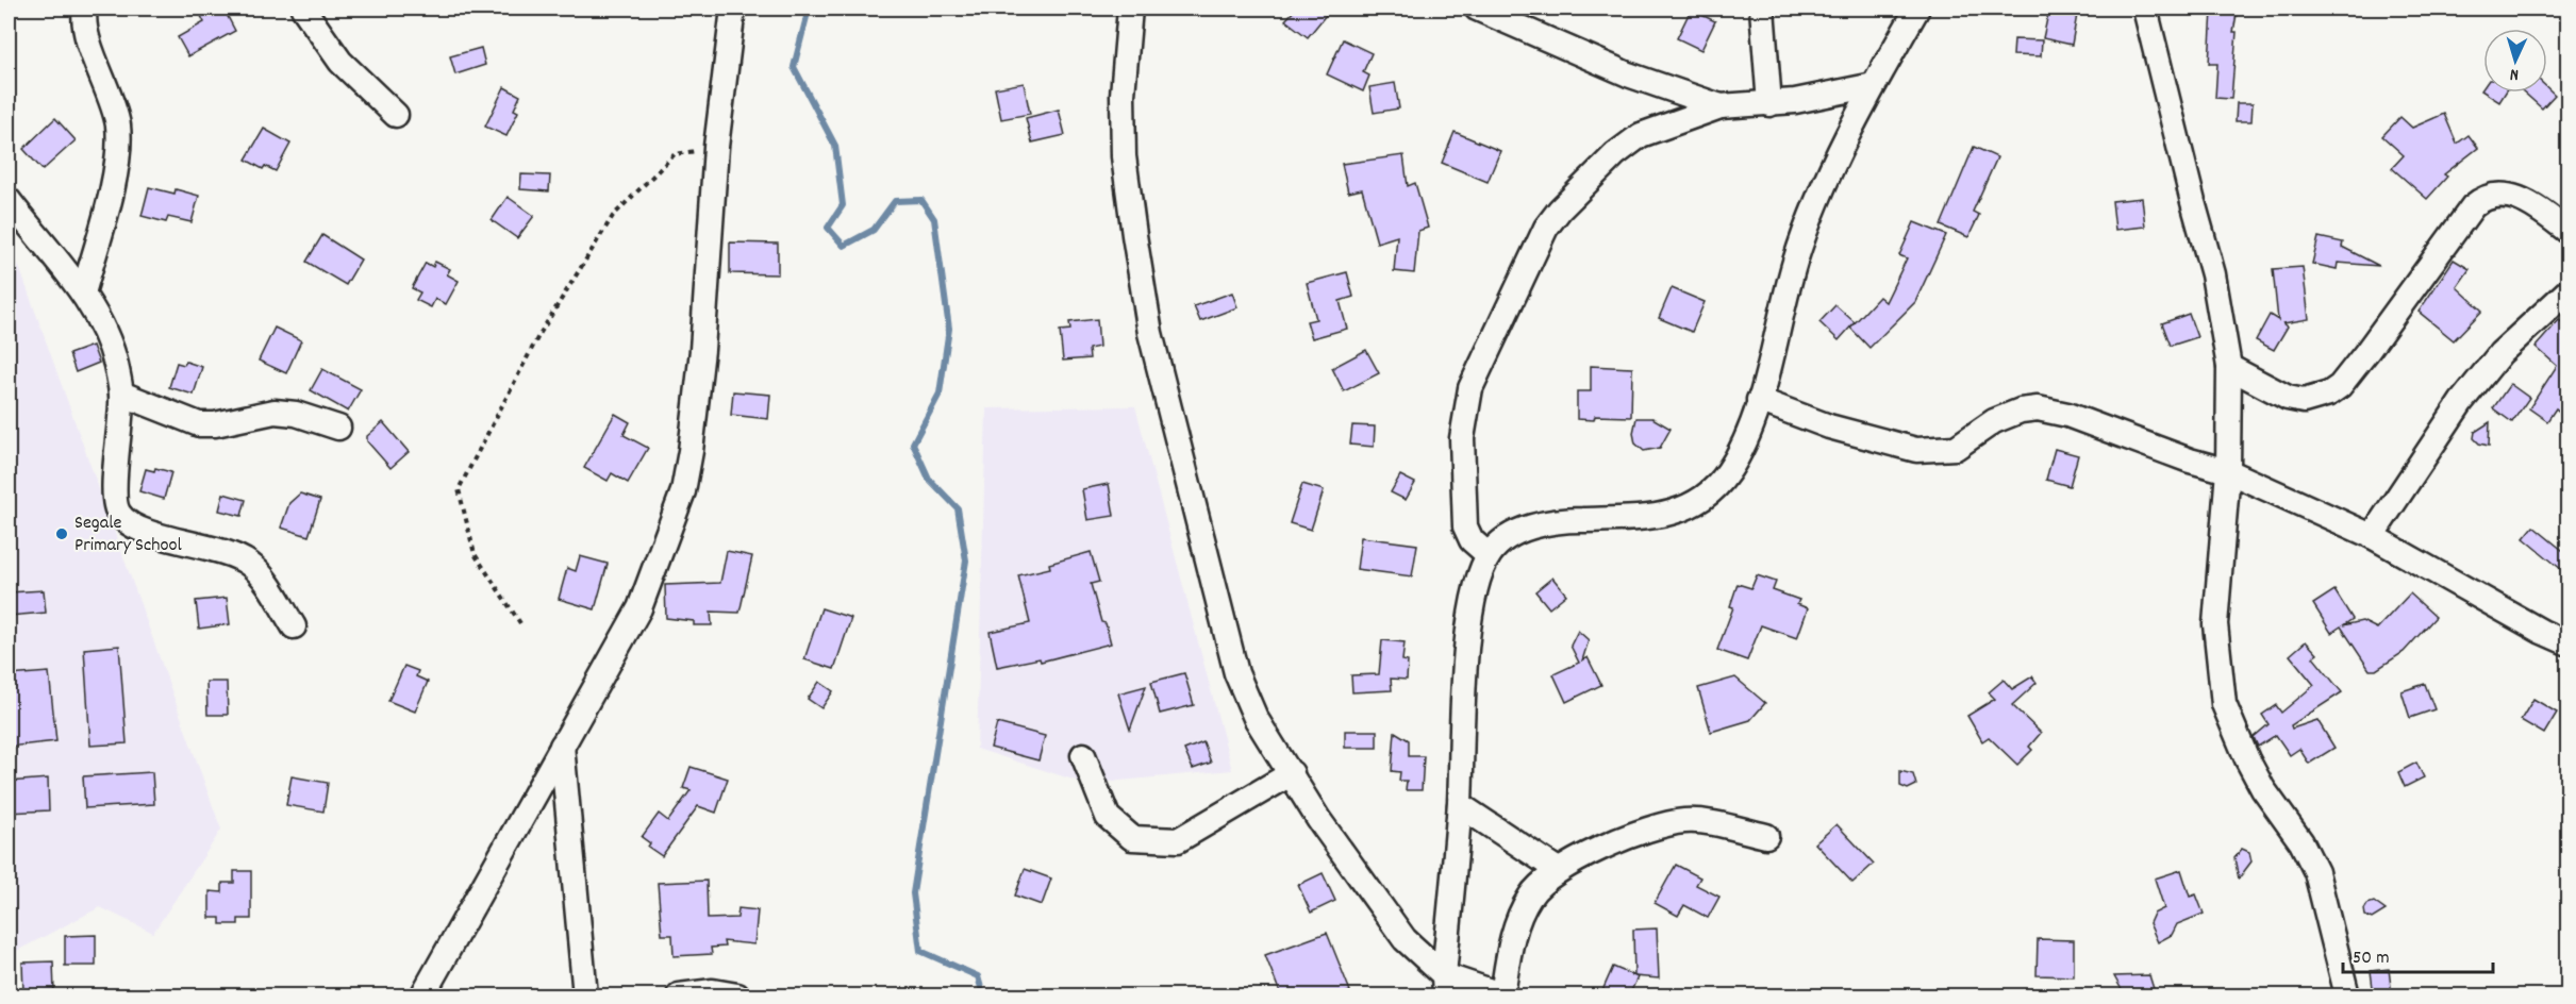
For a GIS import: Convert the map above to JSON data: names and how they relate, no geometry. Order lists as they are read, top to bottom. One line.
{"places":["Segale Primary School"],"scale_bar":"50 m","north":"bottom"}
